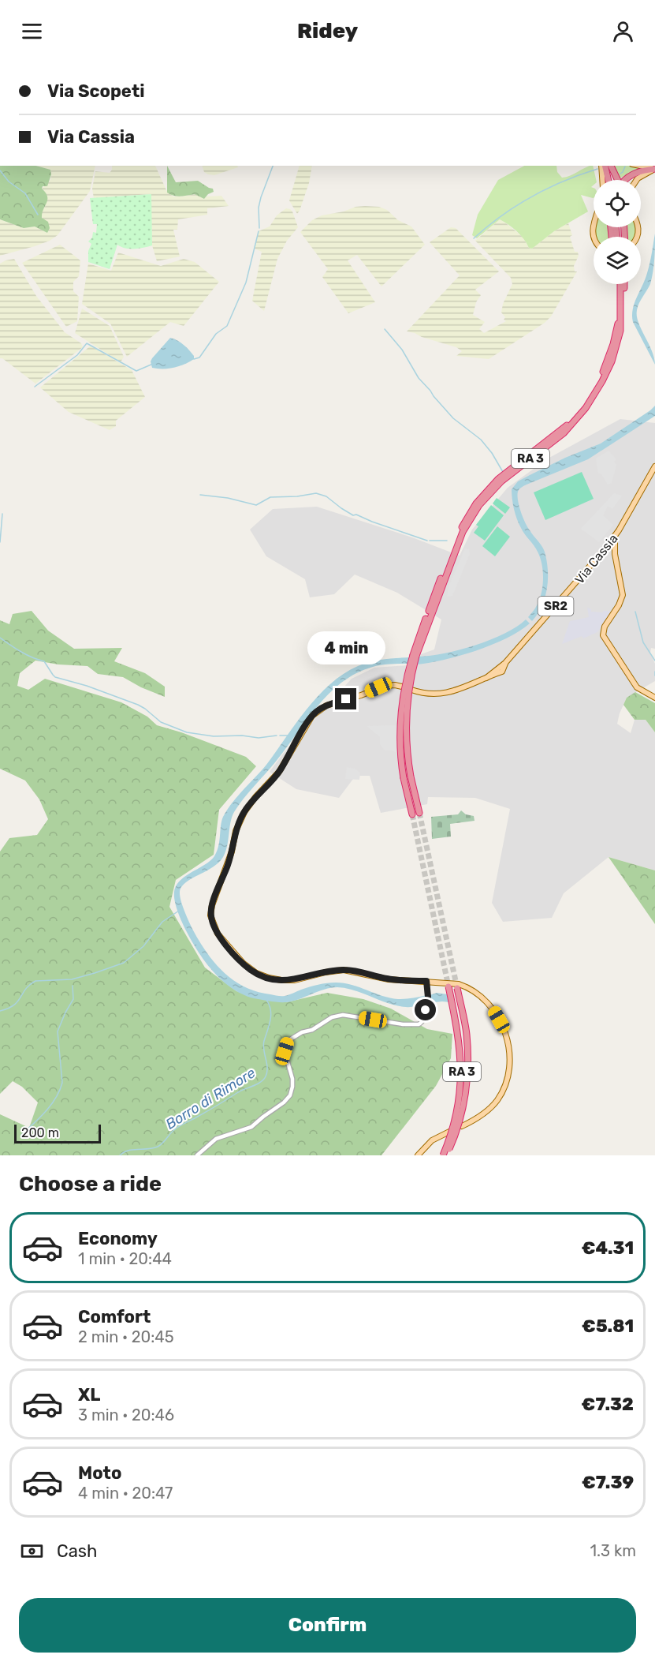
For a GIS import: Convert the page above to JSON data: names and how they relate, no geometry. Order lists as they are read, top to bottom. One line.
{"streets":{"highway":["RA 3"],"main road":["Via Cassia","SR2"]},"water":["Borro di Rimore"],"scale_bar":"200 m","page":{"header":"Ridey","banner":["Via Scopeti","Via Cassia"],"bubble":"4 min","scale":"200 m","heading":"Choose a ride","list":[{"name":"Economy","note":"1 min · 20:44","value":"€4.31"},{"name":"Comfort","note":"2 min · 20:45","value":"€5.81"},{"name":"XL","note":"3 min · 20:46","value":"€7.32"},{"name":"Moto","note":"4 min · 20:47","value":"€7.39"}],"pay":["Cash","1.3 km"],"buttons":"Confirm"}}
